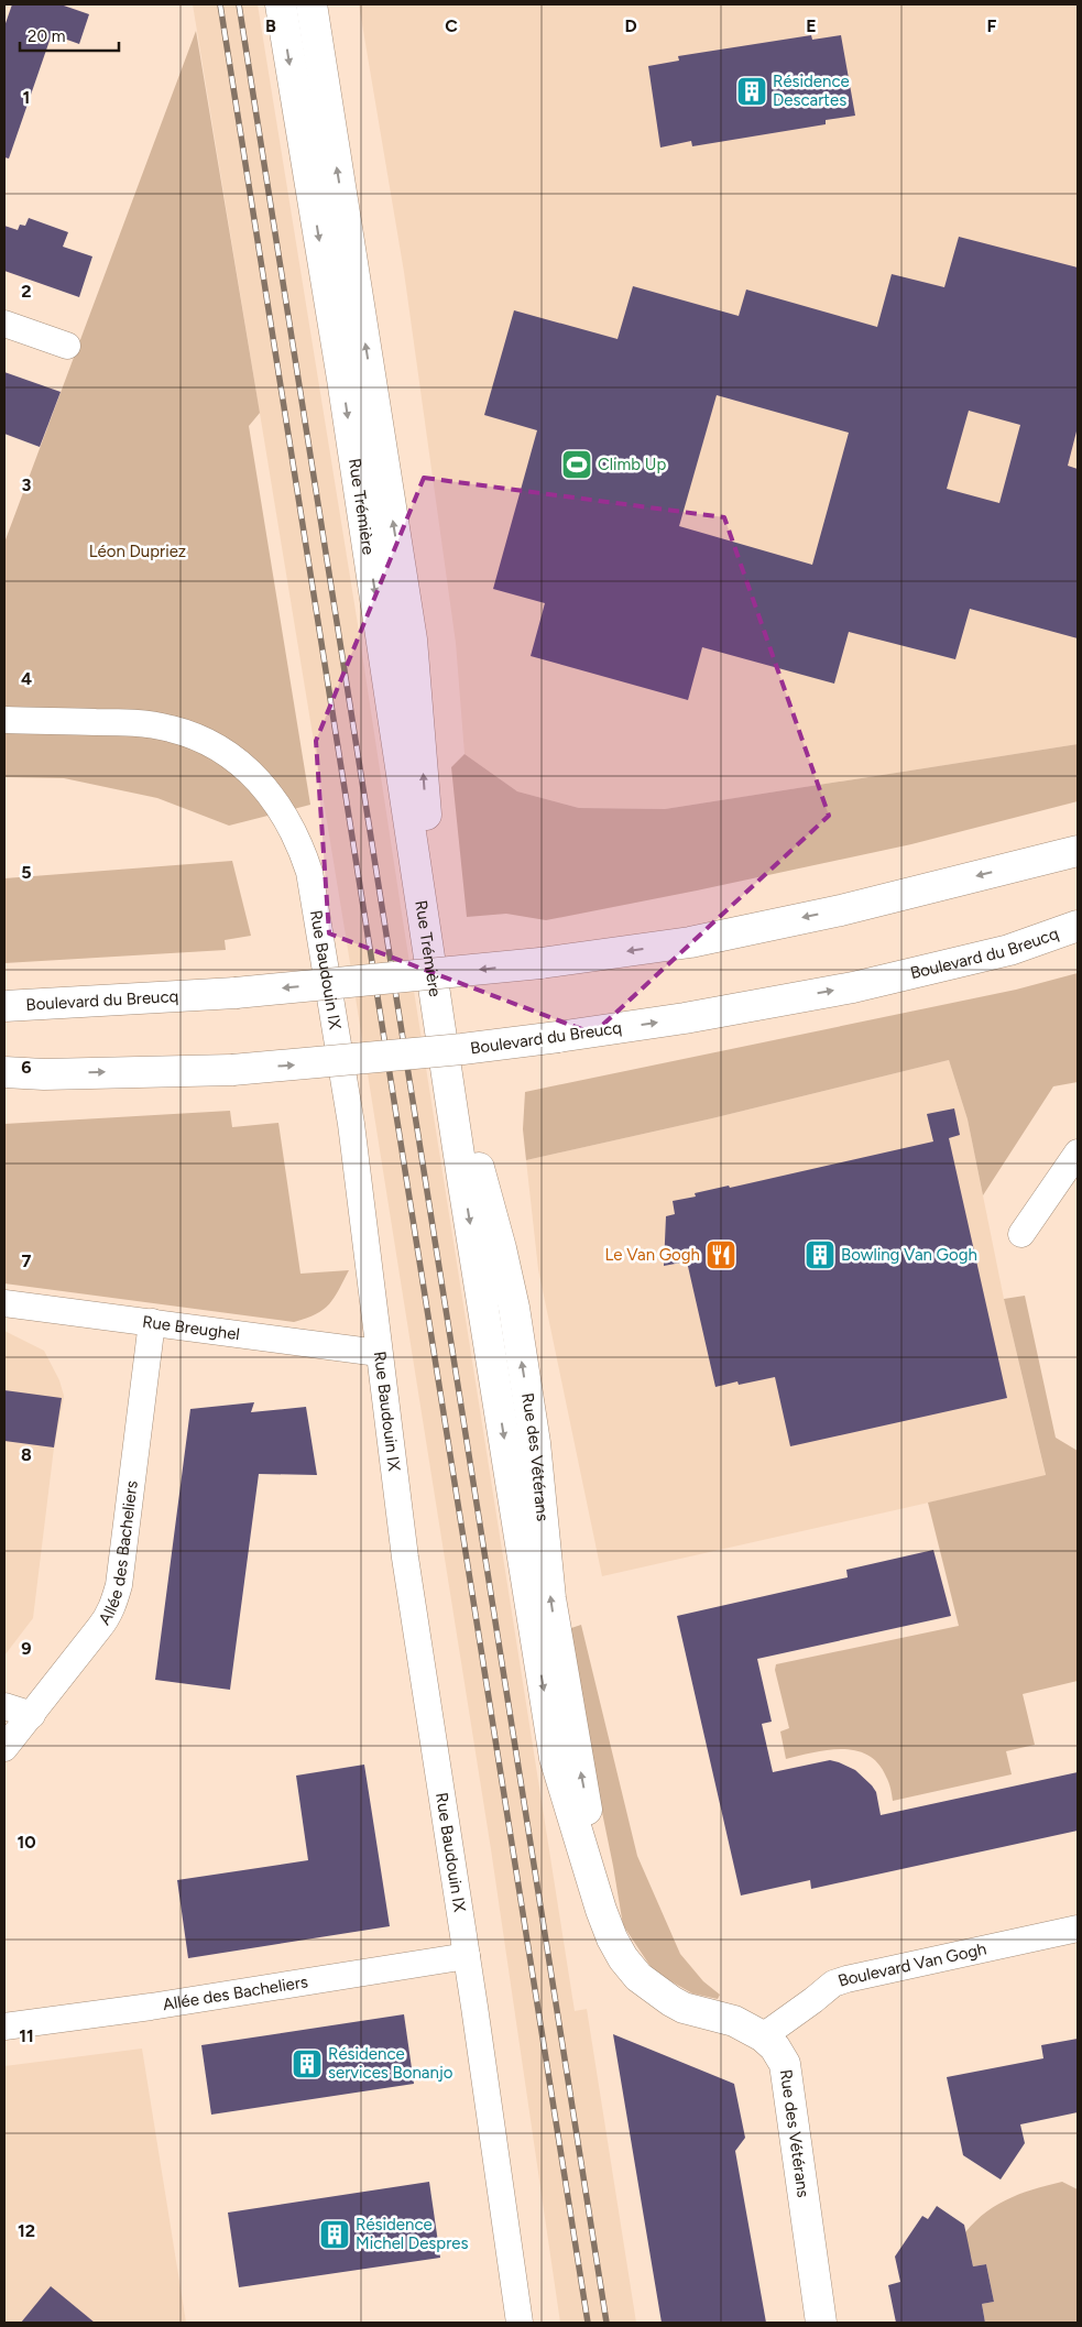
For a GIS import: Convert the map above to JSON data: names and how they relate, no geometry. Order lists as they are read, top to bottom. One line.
{"streets":{"main road":["Rue Trémière","Boulevard du Breucq","Rue des Vétérans"],"street":["Rue Baudouin IX","Rue Breughel","Allée des Bacheliers","Boulevard Van Gogh"]},"crossings":[["Rue Trémière","Rue des Vétérans"],["Rue Baudouin IX","Rue Breughel"],["Rue Baudouin IX","Allée des Bacheliers"],["Rue Breughel","Allée des Bacheliers"],["Rue des Vétérans","Boulevard Van Gogh"]],"parks":["Léon Dupriez"],"places":{"building":["Résidence Descartes","Bowling Van Gogh","Résidence services Bonanjo","Résidence Michel Despres"],"sports":["Climb Up"],"restaurant":["Le Van Gogh"]},"scale_bar":"20 m","grid":{"columns":["B","C","D","E","F"],"rows":["1","2","3","4","5","6","7","8","9","10","11","12"]}}
